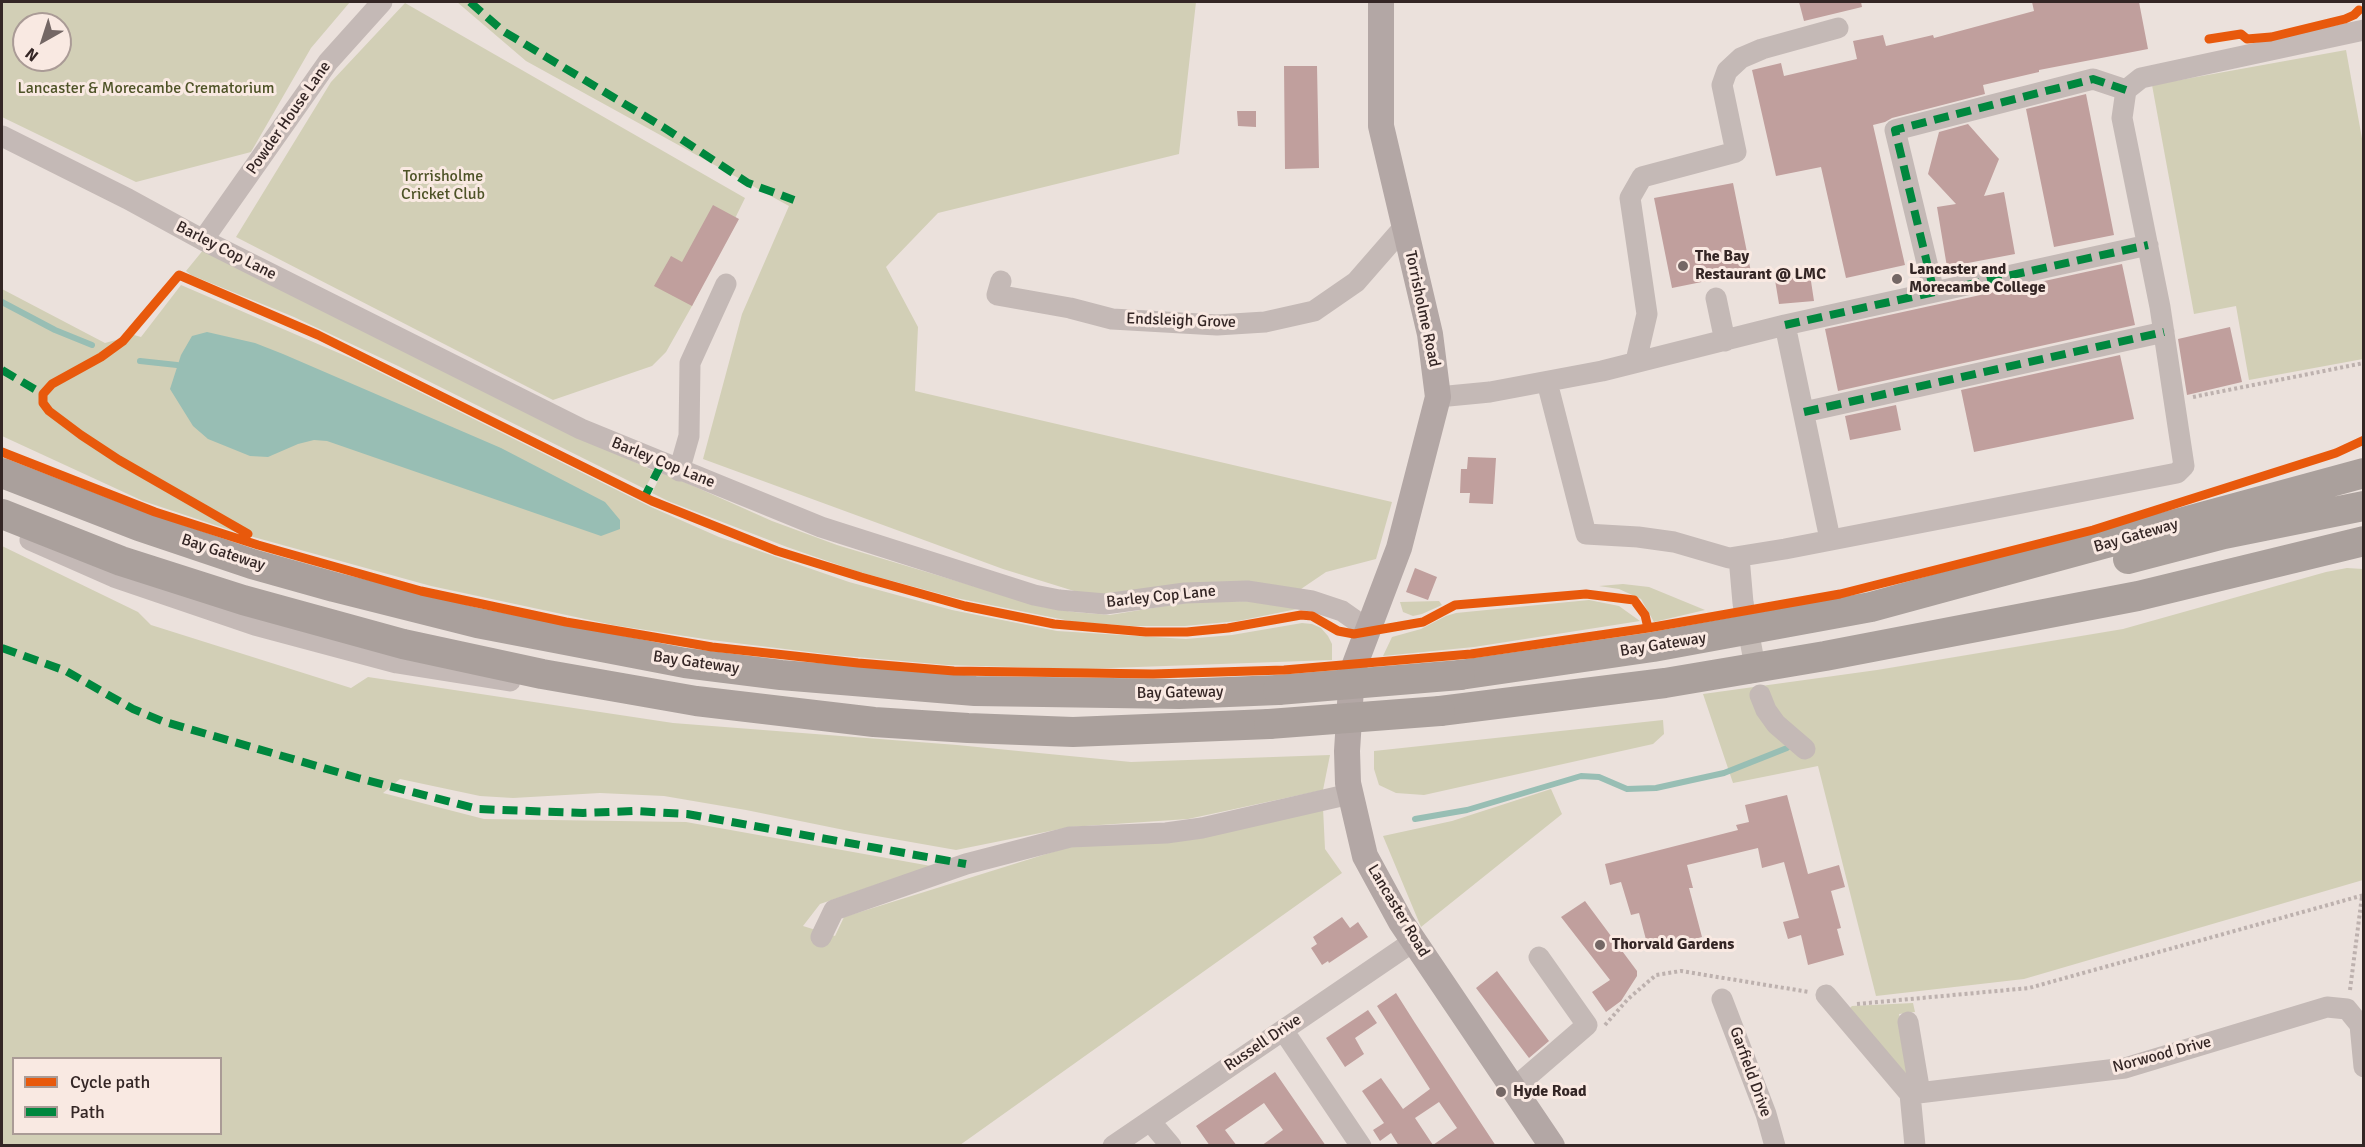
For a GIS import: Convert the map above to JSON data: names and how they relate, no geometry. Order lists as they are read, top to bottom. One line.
{"streets":{"highway":["Bay Gateway"],"main road":["Torrisholme Road","Lancaster Road"],"street":["Powder House Lane","Barley Cop Lane","Endsleigh Grove","Russell Drive","Norwood Drive","Garfield Drive"]},"crossings":[["Powder House Lane","Barley Cop Lane"],["Barley Cop Lane","Torrisholme Road"],["Barley Cop Lane","Lancaster Road"],["Torrisholme Road","Endsleigh Grove"],["Torrisholme Road","Lancaster Road"],["Lancaster Road","Russell Drive"]],"parks":["Lancaster & Morecambe Crematorium","Torrisholme Cricket Club"],"places":["The Bay Restaurant @ LMC","Lancaster and Morecambe College","Thorvald Gardens","Hyde Road"],"legend":["Cycle path","Path"],"north":"bottom left"}
